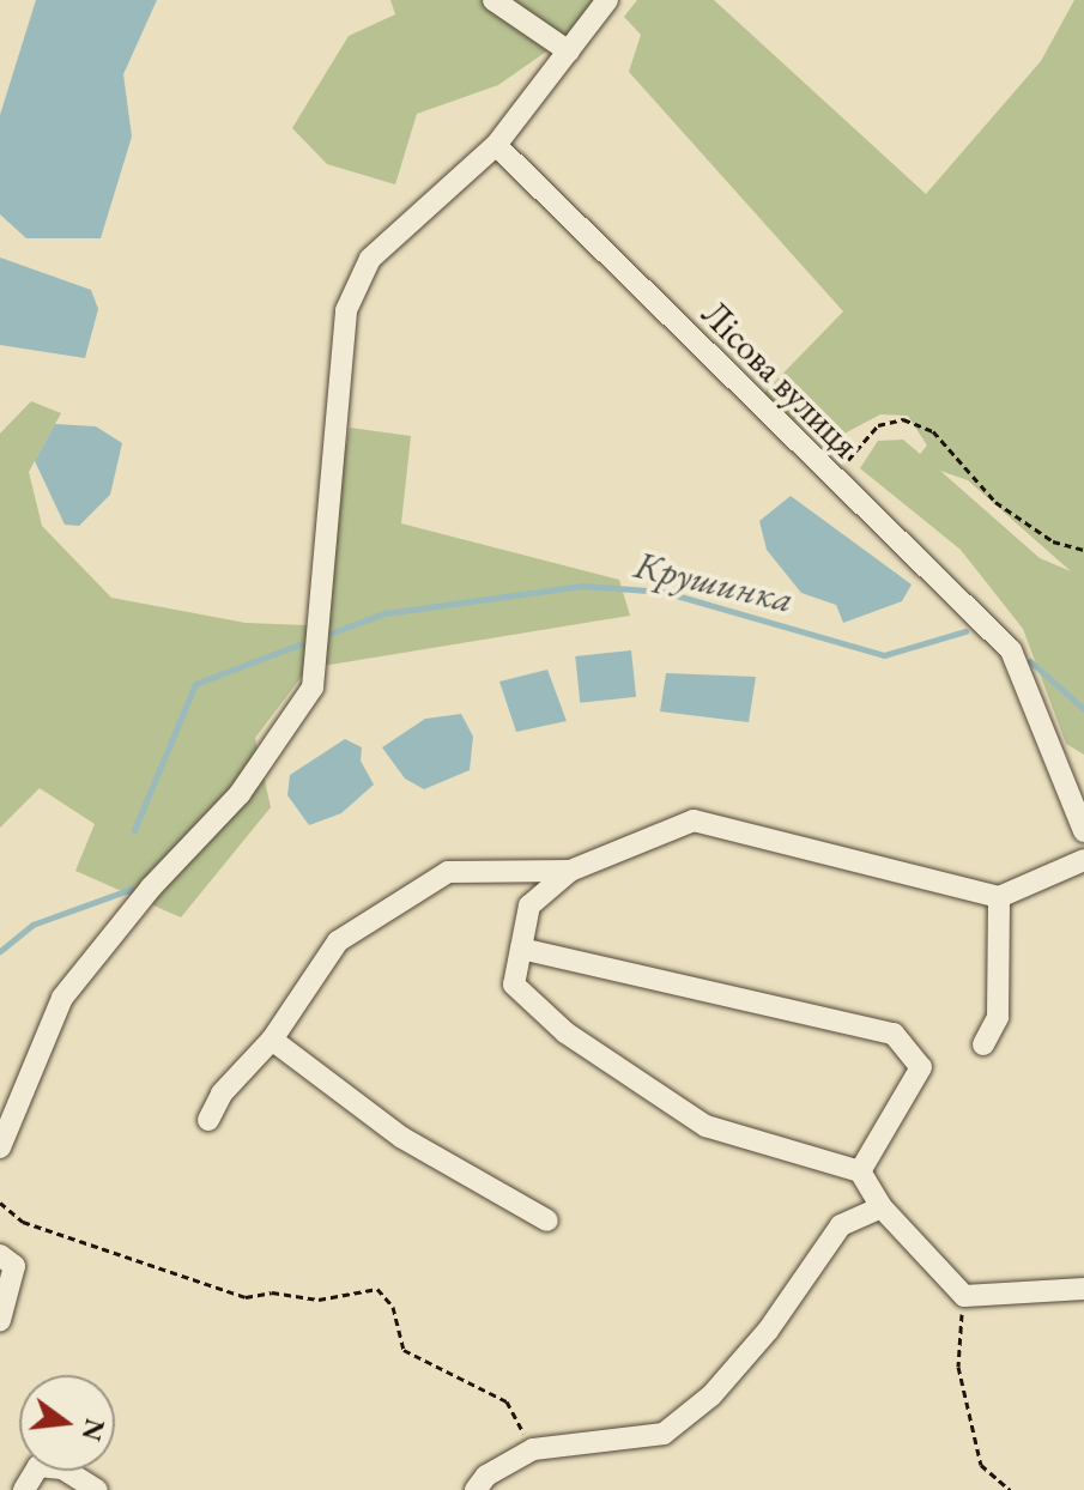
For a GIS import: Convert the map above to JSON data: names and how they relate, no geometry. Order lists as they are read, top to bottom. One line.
{"streets":{"street":["Лісова вулиця"]},"water":["Крушинка"],"north":"right"}
